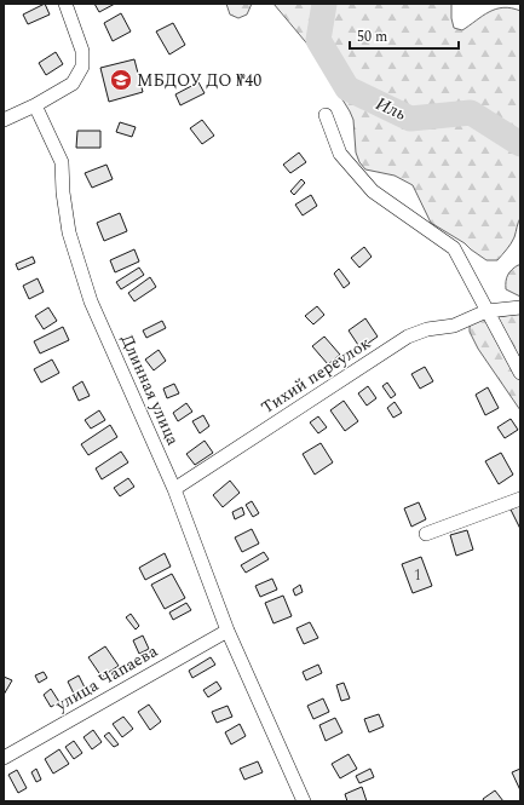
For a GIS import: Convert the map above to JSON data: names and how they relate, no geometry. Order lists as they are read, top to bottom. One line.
{"streets":{"street":["Тихий переулок","Длинная улица","улица Чапаева"]},"crossings":[["Тихий переулок","Длинная улица"],["Длинная улица","улица Чапаева"]],"water":["Иль"],"places":{"school or university":["МБДОУ ДО №40"]},"house_numbers":["1"],"scale_bar":"50 m"}
